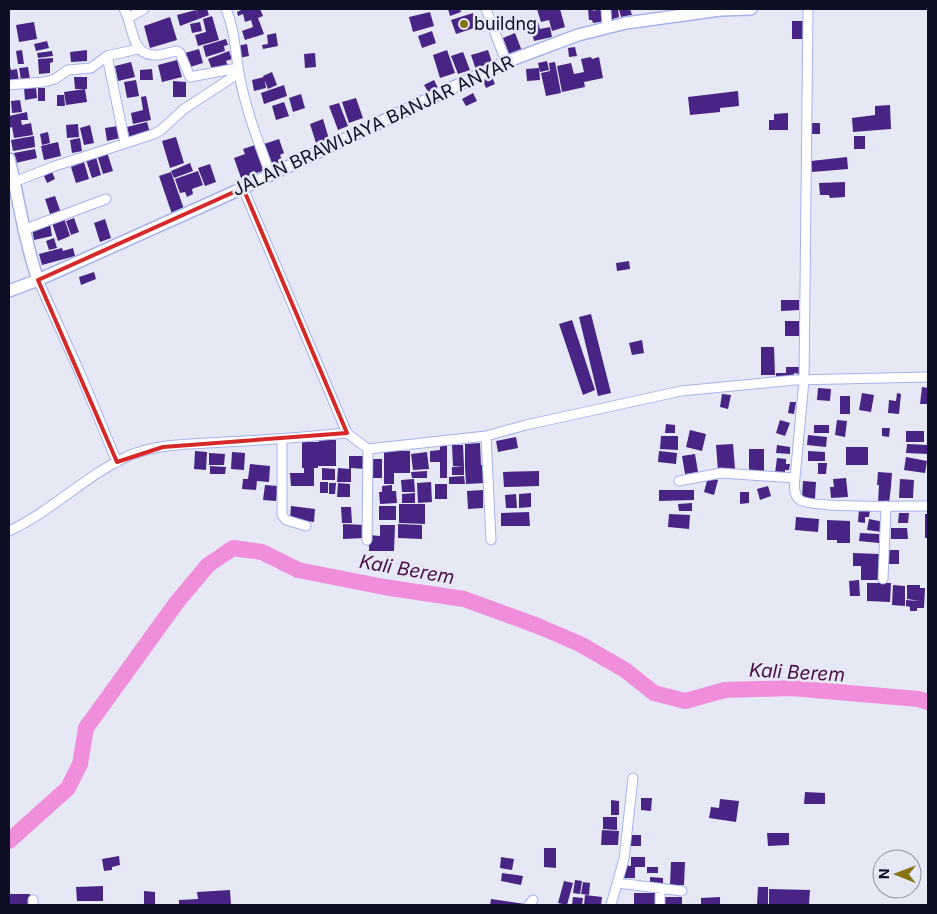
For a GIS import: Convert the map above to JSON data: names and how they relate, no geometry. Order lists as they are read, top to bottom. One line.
{"streets":{"street":["JALAN BRAWIJAYA BANJAR ANYAR"]},"water":["Kali Berem"],"places":["buildng"],"north":"left"}
